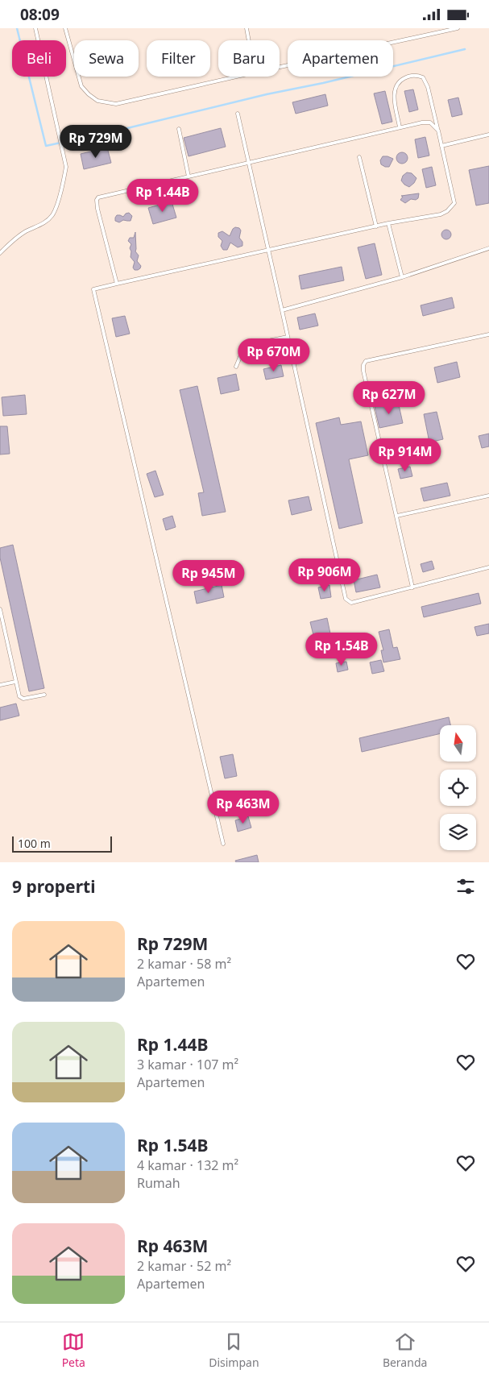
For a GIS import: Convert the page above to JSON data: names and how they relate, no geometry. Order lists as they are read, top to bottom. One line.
{"scale_bar":"100 m","north":"top","page":{"status":"08:09","chip":["Beli","Sewa","Filter","Baru","Apartemen"],"price":["Rp 729M","Rp 1.44B","Rp 670M","Rp 627M","Rp 914M","Rp 906M","Rp 945M","Rp 1.54B","Rp 463M"],"scale":"100 m","heading":"9 properti","list":[{"name":"Rp 729M","note":"2 kamar · 58 m² · Apartemen"},{"name":"Rp 1.44B","note":"3 kamar · 107 m² · Apartemen"},{"name":"Rp 1.54B","note":"4 kamar · 132 m² · Rumah"},{"name":"Rp 463M","note":"2 kamar · 52 m² · Apartemen"}],"tabs":["Peta","Disimpan","Beranda"]}}
